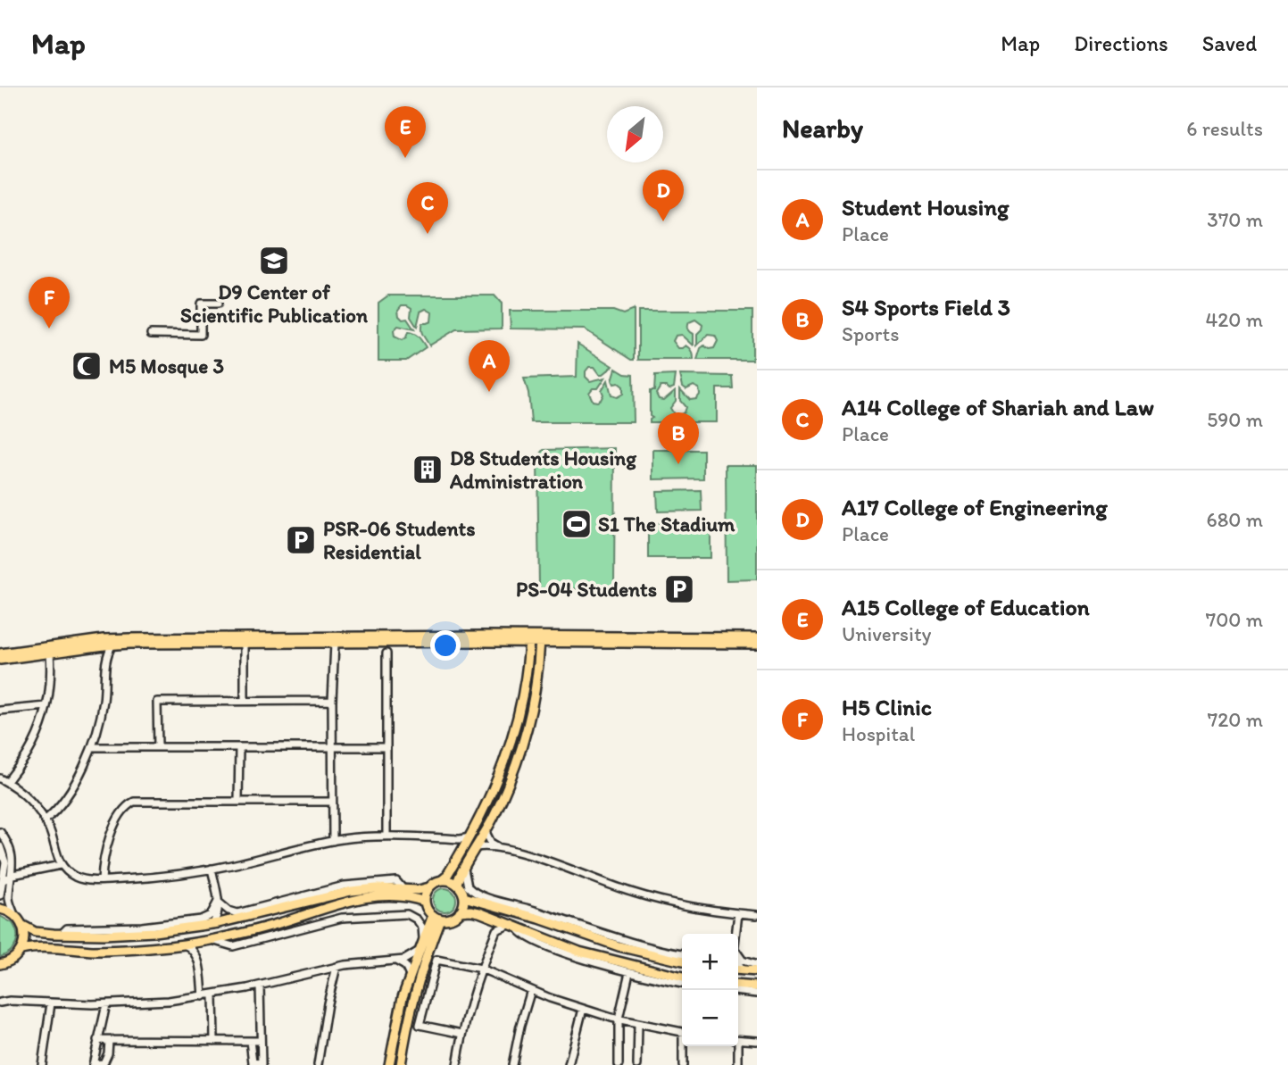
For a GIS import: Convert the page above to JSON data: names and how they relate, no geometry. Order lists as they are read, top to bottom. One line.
{"places":{"school or university":["D9 Center of Scientific Publication"],"mosque":["M5 Mosque 3"],"building":["D8 Students Housing Administration"],"sports":["S1 The Stadium"],"parking":["PSR-06 Students Residential","PS-04 Students"]},"north":"bottom left","page":{"header":"Map","nav":["Map","Directions","Saved"],"heading":["Nearby","6 results"],"pins":["E","D","C","F","A","B"],"list":[{"mark":"A","name":"Student Housing","note":"Place","value":"370 m"},{"mark":"B","name":"S4 Sports Field 3","note":"Sports","value":"420 m"},{"mark":"C","name":"A14 College of Shariah and Law","note":"Place","value":"590 m"},{"mark":"D","name":"A17 College of Engineering","note":"Place","value":"680 m"},{"mark":"E","name":"A15 College of Education","note":"University","value":"700 m"},{"mark":"F","name":"H5 Clinic","note":"Hospital","value":"720 m"}],"map_buttons":["+","−"]}}
